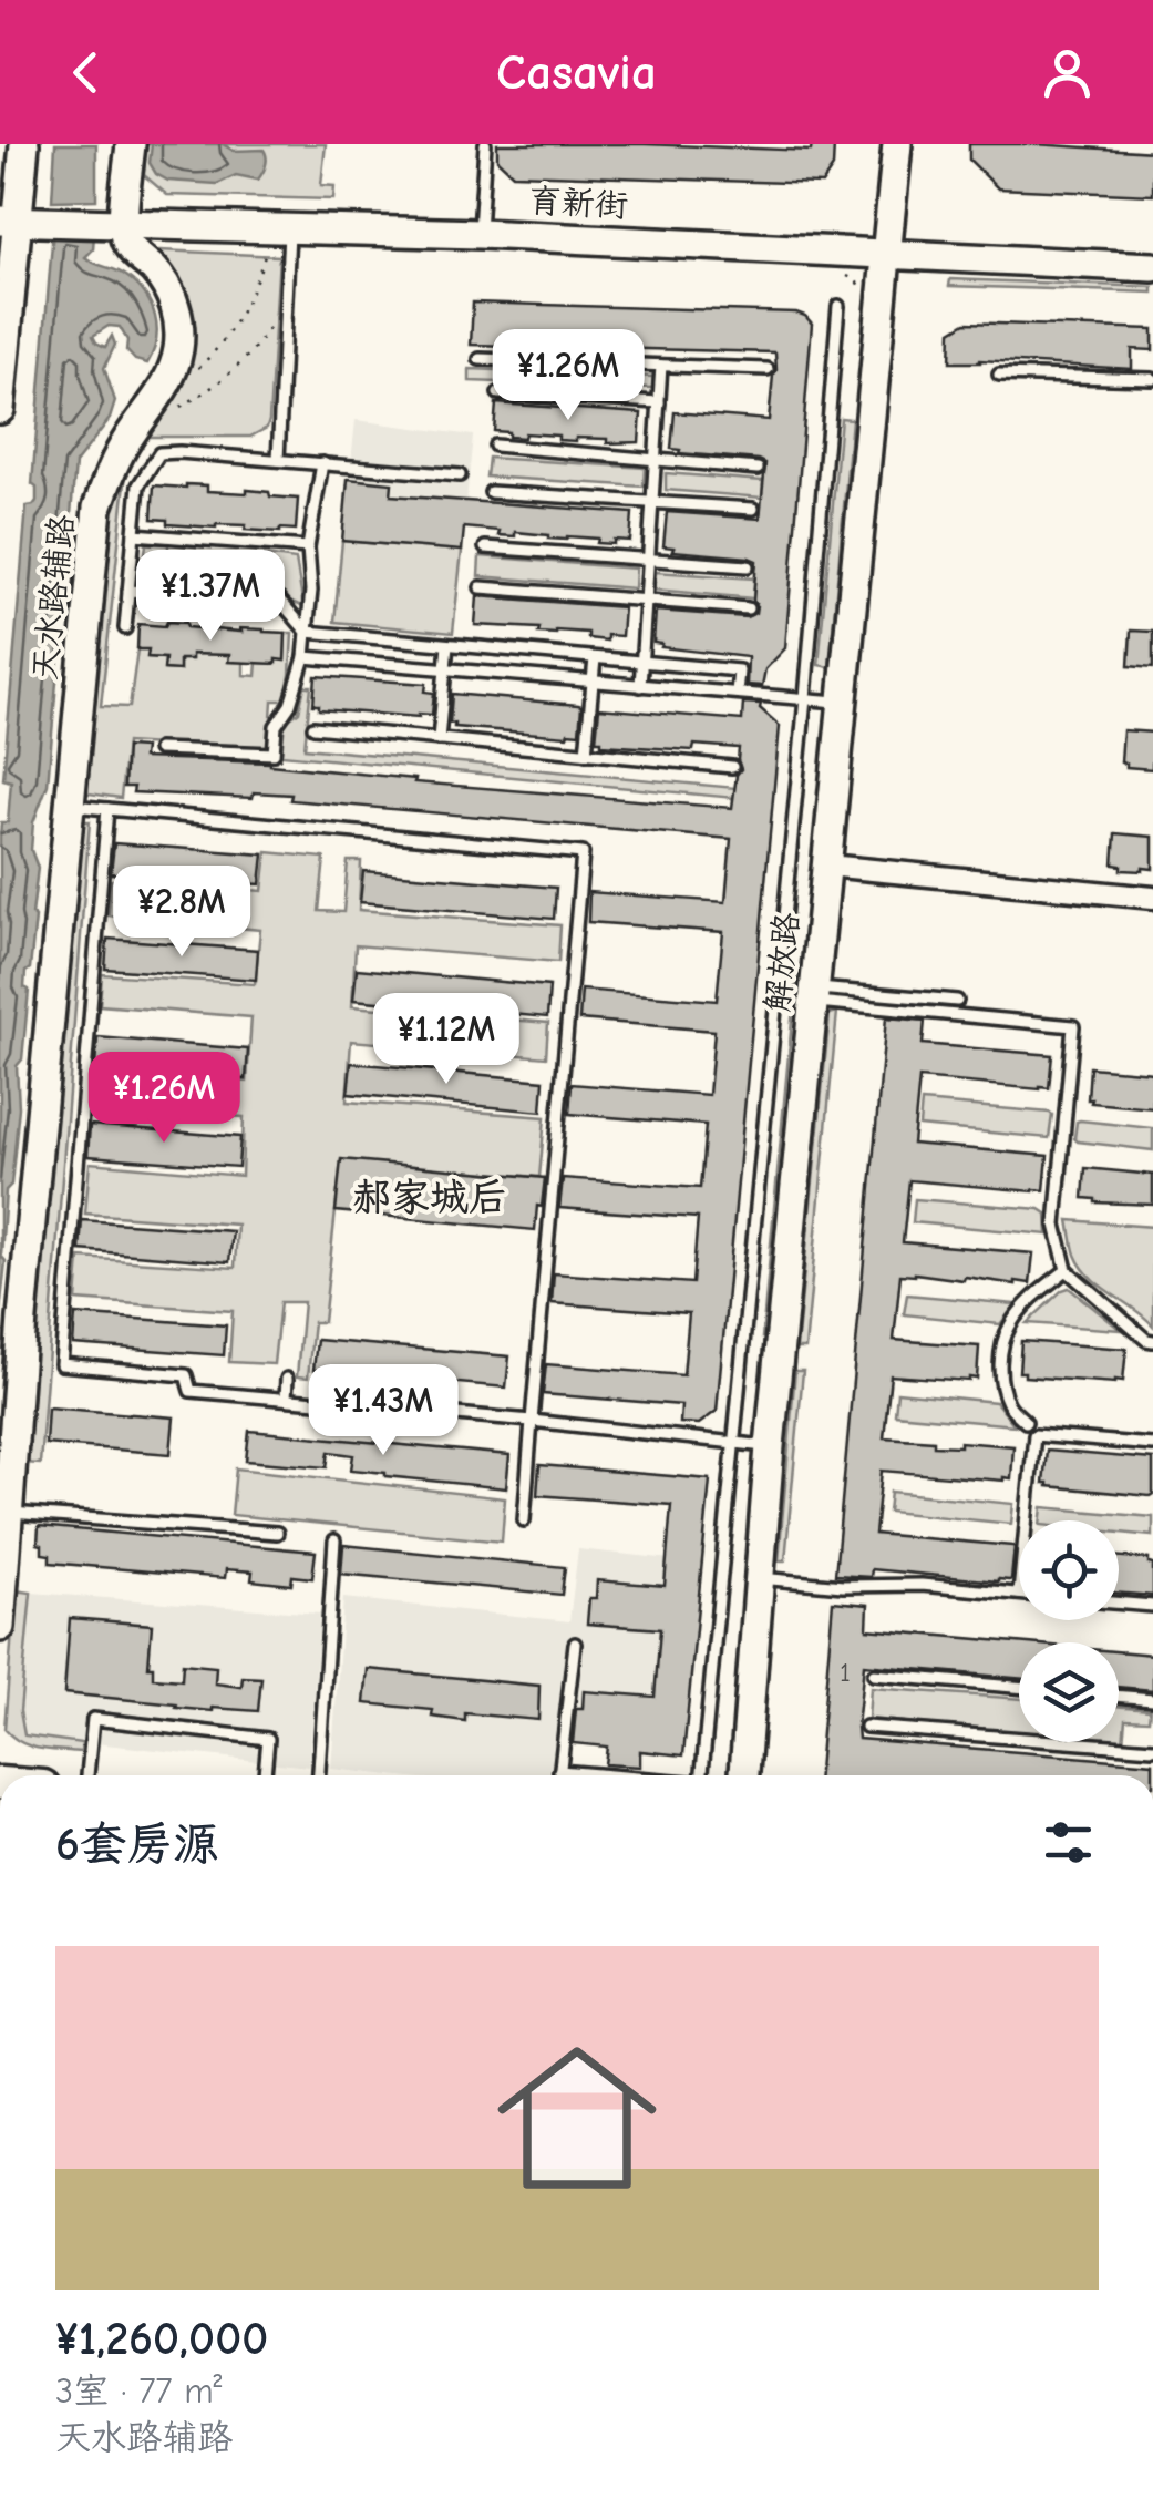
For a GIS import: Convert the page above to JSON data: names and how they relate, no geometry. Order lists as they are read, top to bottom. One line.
{"streets":{"street":["育新街","天水路辅路","解放路"]},"crossings":[["育新街","天水路辅路"],["育新街","解放路"]],"districts":["郝家城后"],"house_numbers":["1"],"page":{"header":"Casavia","price":["¥1.26M","¥1.37M","¥2.8M","¥1.12M","¥1.26M","¥1.43M"],"heading":"6套房源","list":[{"name":"¥1,260,000","note":"3室 · 77 m² · 天水路辅路"}]}}
